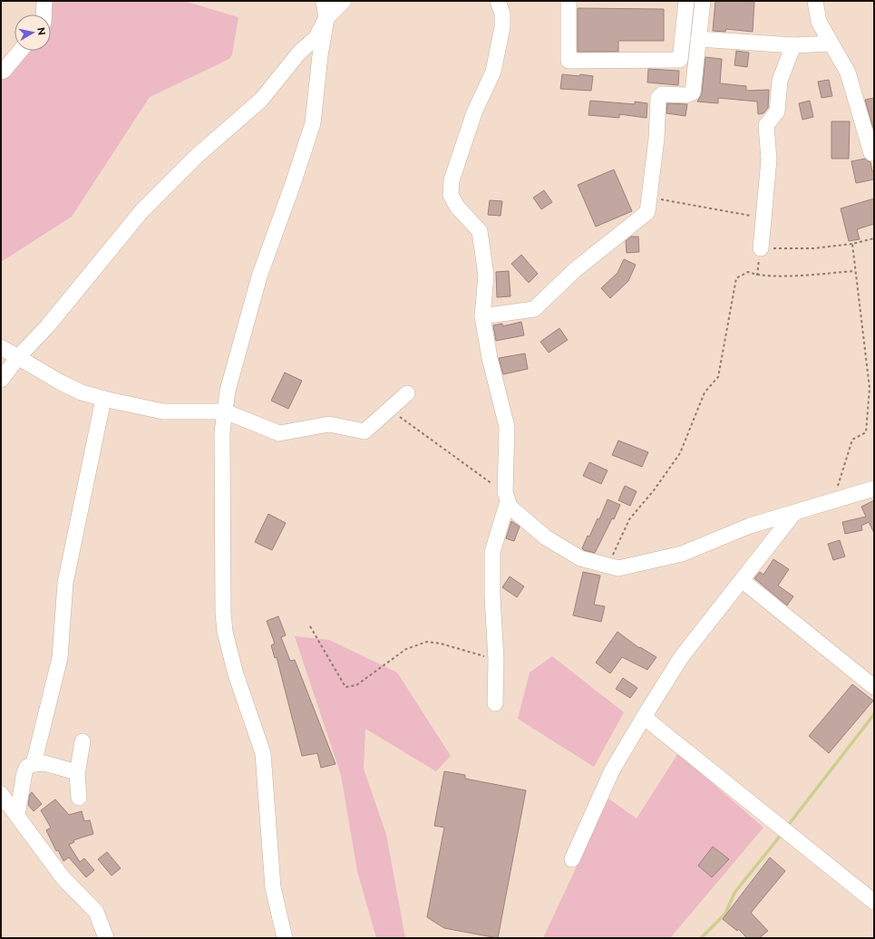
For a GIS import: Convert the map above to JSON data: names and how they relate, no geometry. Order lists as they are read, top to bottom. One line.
{"north":"right"}
